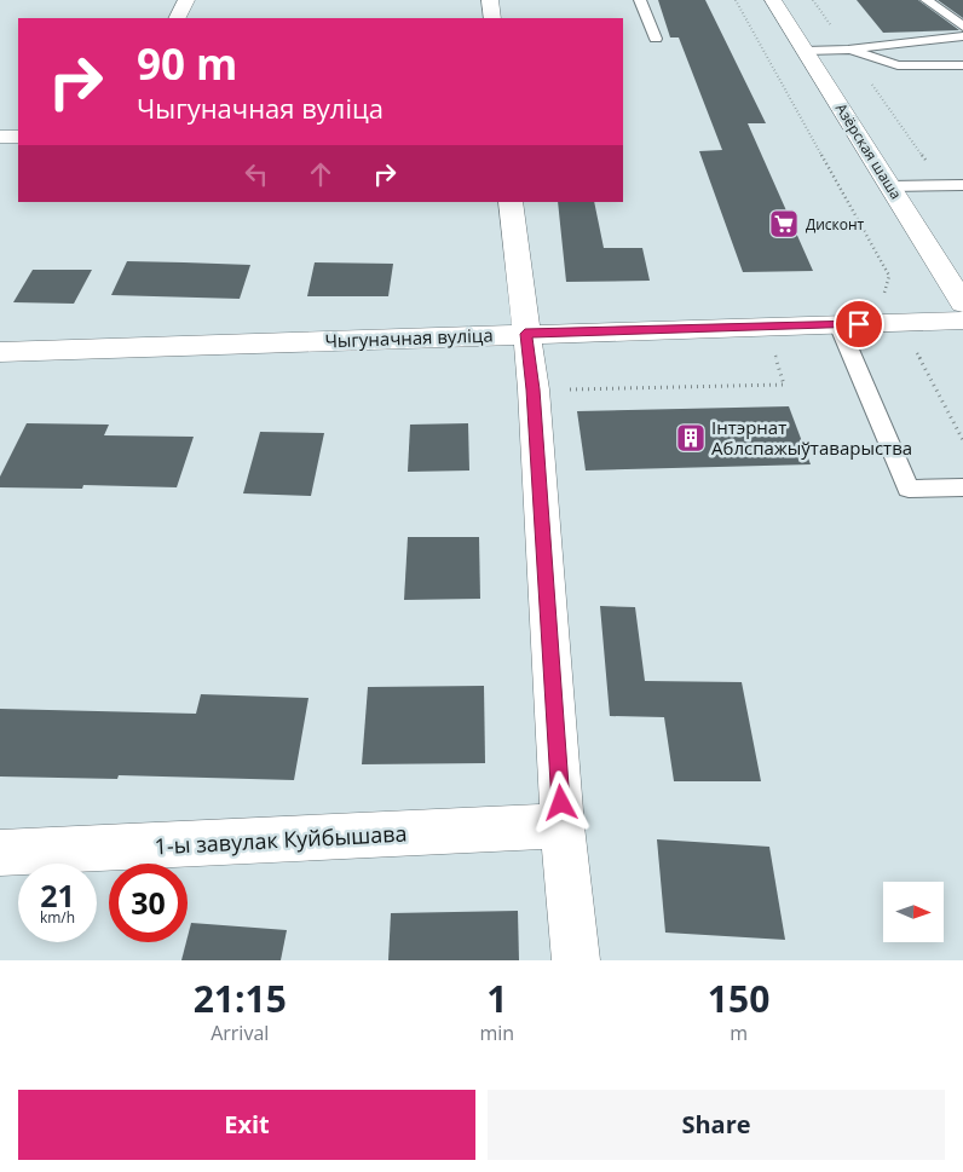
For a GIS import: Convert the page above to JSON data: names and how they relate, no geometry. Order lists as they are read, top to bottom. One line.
{"streets":{"street":["Азёрская шаша","Чыгуначная вуліца","1-ы завулак Куйбышава"]},"places":{"supermarket":["Дисконт"],"building":["Інтэрнат Аблспажыўтаварыства"]},"north":"right","page":{"turn":["90 m","Чыгуначная вуліца"],"speed":"21 km/h","limit":"30","eta":["21:15","Arrival","1","min","150","m"],"buttons":["Exit","Share"]}}
